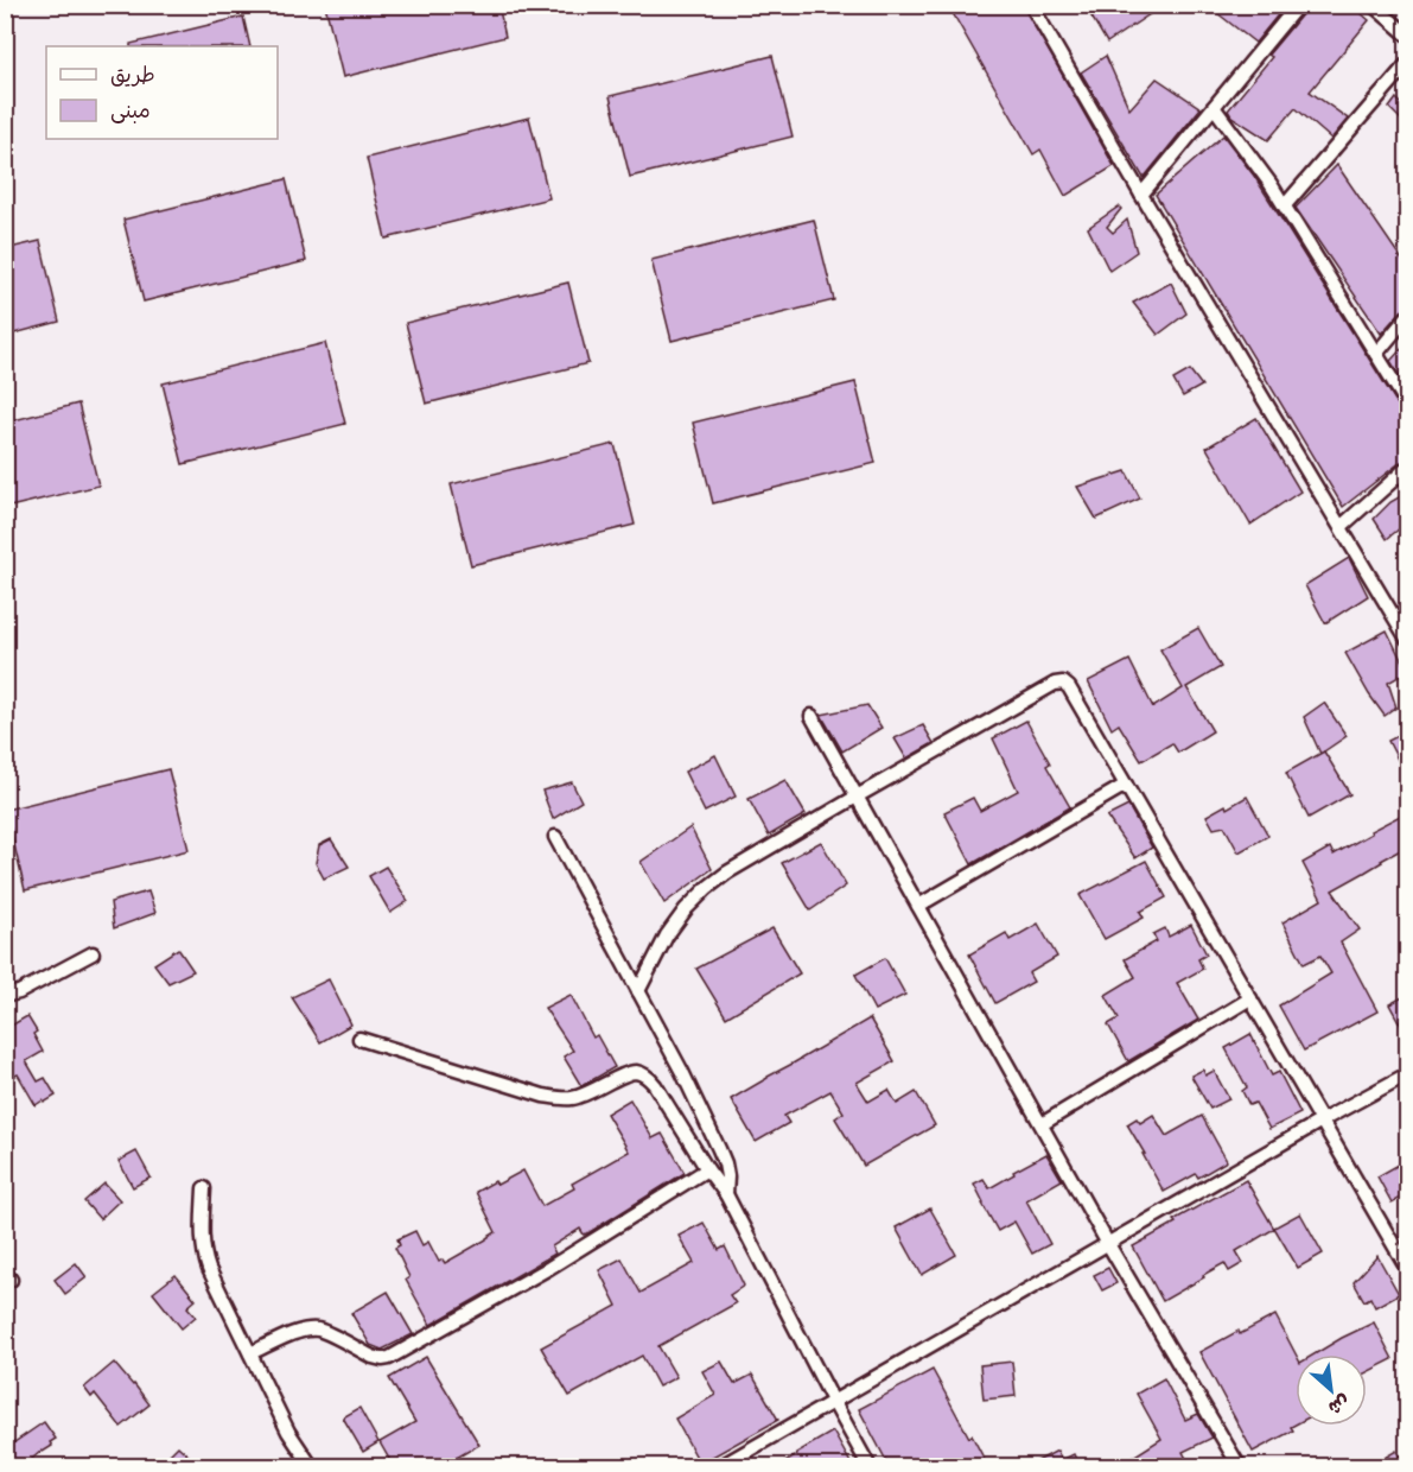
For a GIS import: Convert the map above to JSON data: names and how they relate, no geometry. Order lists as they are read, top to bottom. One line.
{"legend":["طريق","مبنى"],"north":"bottom right"}
